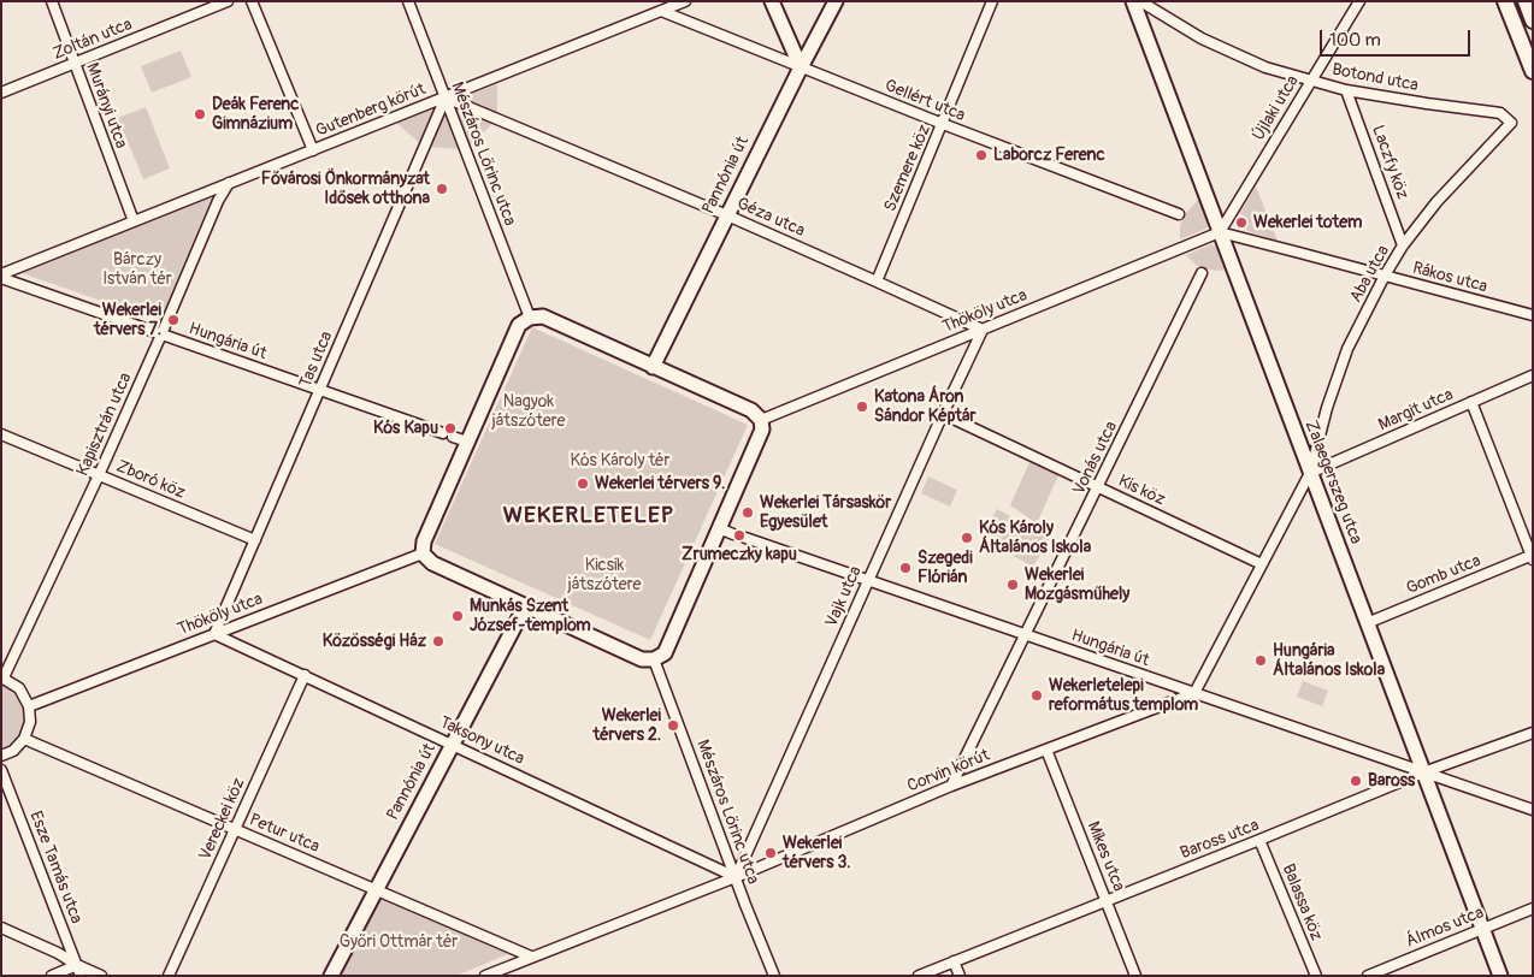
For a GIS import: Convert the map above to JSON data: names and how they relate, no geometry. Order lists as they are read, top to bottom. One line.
{"streets":{"street":["Zoltán utca","Botond utca","Gellért utca","Murányi utca","Újlaki utca","Gutenberg körút","Mészáros Lőrinc utca","Laczfy köz","Szemere köz","Pannónia út","Géza utca","Aba utca","Rákos utca","Thököly utca","Hungária út","Tas utca","Margit utca","Kapisztrán utca","Vonás utca","Zboró köz","Zalaegerszeg utca","Kis köz","Gomb utca","Vajk utca","Taksony utca","Corvin körút","Vereckei köz","Petur utca","Baross utca","Mikes utca","Esze Tamás utca","Balassa köz","Álmos utca"]},"crossings":[["Zoltán utca","Murányi utca"],["Botond utca","Újlaki utca"],["Botond utca","Laczfy köz"],["Botond utca","Aba utca"],["Gellért utca","Gutenberg körút"],["Gellért utca","Szemere köz"],["Gellért utca","Pannónia út"],["Murányi utca","Gutenberg körút"],["Újlaki utca","Rákos utca"],["Újlaki utca","Thököly utca"],["Újlaki utca","Zalaegerszeg utca"],["Gutenberg körút","Mészáros Lőrinc utca"],["Gutenberg körút","Géza utca"],["Gutenberg körút","Hungária út"],["Gutenberg körút","Tas utca"],["Gutenberg körút","Kapisztrán utca"],["Mészáros Lőrinc utca","Géza utca"],["Mészáros Lőrinc utca","Tas utca"],["Mészáros Lőrinc utca","Vajk utca"],["Mészáros Lőrinc utca","Taksony utca"],["Mészáros Lőrinc utca","Corvin körút"],["Laczfy köz","Aba utca"],["Szemere köz","Géza utca"],["Pannónia út","Géza utca"],["Pannónia út","Taksony utca"],["Pannónia út","Petur utca"],["Géza utca","Thököly utca"],["Géza utca","Tas utca"],["Géza utca","Vajk utca"],["Aba utca","Rákos utca"],["Aba utca","Margit utca"],["Aba utca","Zalaegerszeg utca"],["Rákos utca","Thököly utca"],["Rákos utca","Zalaegerszeg utca"],["Thököly utca","Tas utca"],["Thököly utca","Zalaegerszeg utca"],["Thököly utca","Vajk utca"],["Thököly utca","Taksony utca"],["Hungária út","Tas utca"],["Hungária út","Kapisztrán utca"],["Hungária út","Vonás utca"],["Hungária út","Zalaegerszeg utca"],["Hungária út","Vajk utca"],["Hungária út","Corvin körút"],["Hungária út","Baross utca"],["Tas utca","Zboró köz"],["Tas utca","Taksony utca"],["Margit utca","Zalaegerszeg utca"],["Kapisztrán utca","Zboró köz"],["Vonás utca","Kis köz"],["Vonás utca","Corvin körút"],["Zalaegerszeg utca","Gomb utca"],["Zalaegerszeg utca","Baross utca"],["Zalaegerszeg utca","Álmos utca"],["Kis köz","Vajk utca"],["Vajk utca","Taksony utca"],["Vajk utca","Corvin körút"],["Taksony utca","Corvin körút"],["Taksony utca","Vereckei köz"],["Corvin körút","Petur utca"],["Corvin körút","Mikes utca"],["Vereckei köz","Petur utca"],["Baross utca","Mikes utca"],["Baross utca","Balassa köz"]],"districts":["WEKERLETELEP"],"parks":["Bárczy István tér","Nagyok játszótere","Kós Károly tér","Kicsik játszótere","Győri Ottmár tér"],"places":["Deák Ferenc Gimnázium","Laborcz Ferenc","Fővárosi Önkormányzat Idősek otthona","Wekerlei totem","Wekerlei térvers 7.","Katona Áron Sándor Képtár","Kós Kapu","Wekerlei térvers 9.","Wekerlei Társaskör Egyesület","Zrumeczky kapu","Kós Károly Általános Iskola","Szegedi Flórián","Wekerlei Mozgásműhely","Munkás Szent József-templom","Közösségi Ház","Hungária Általános Iskola","Wekerletelepi református templom","Wekerlei térvers 2.","Baross","Wekerlei térvers 3."],"scale_bar":"100 m"}
